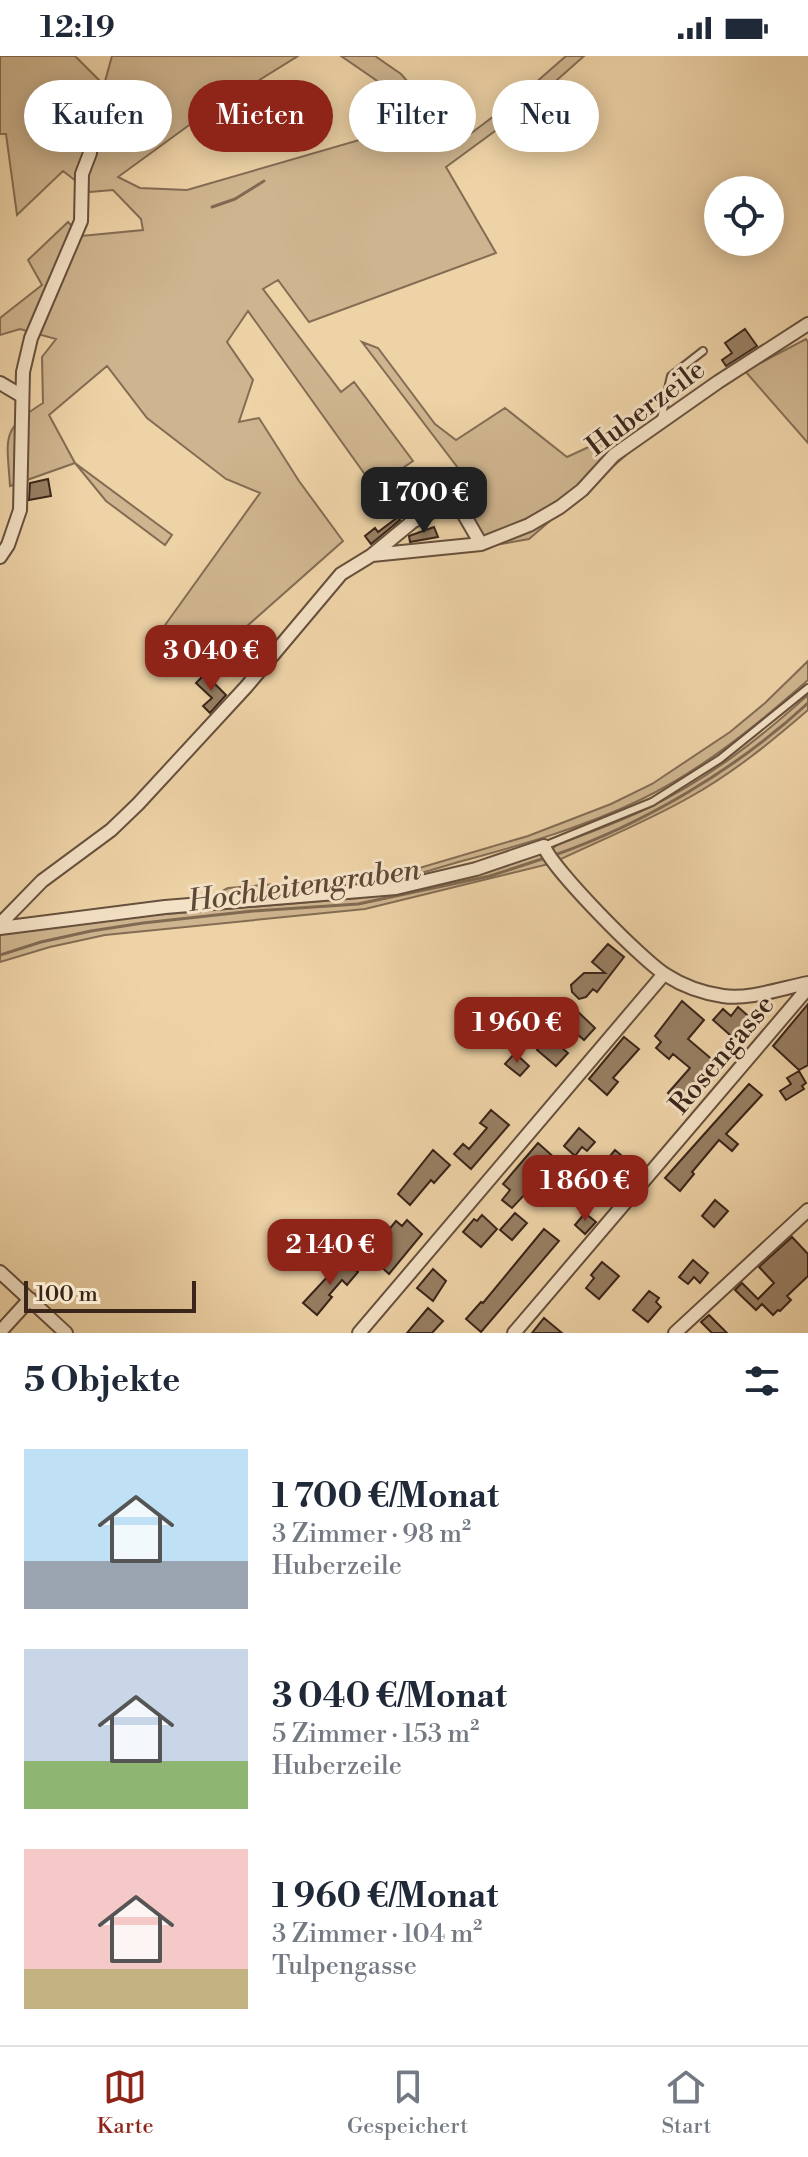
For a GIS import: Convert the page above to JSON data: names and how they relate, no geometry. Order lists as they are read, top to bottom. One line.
{"streets":{"street":["Huberzeile","Rosengasse"]},"water":["Hochleitengraben"],"scale_bar":"100 m","page":{"status":"12:19","chip":["Kaufen","Mieten","Filter","Neu"],"price":["1 700 €","3 040 €","1 960 €","1 860 €","2 140 €"],"scale":"100 m","heading":"5 Objekte","list":[{"name":"1 700 €/Monat","note":"3 Zimmer · 98 m² · Huberzeile"},{"name":"3 040 €/Monat","note":"5 Zimmer · 153 m² · Huberzeile"},{"name":"1 960 €/Monat","note":"3 Zimmer · 104 m² · Tulpengasse"}],"tabs":["Karte","Gespeichert","Start"]}}
